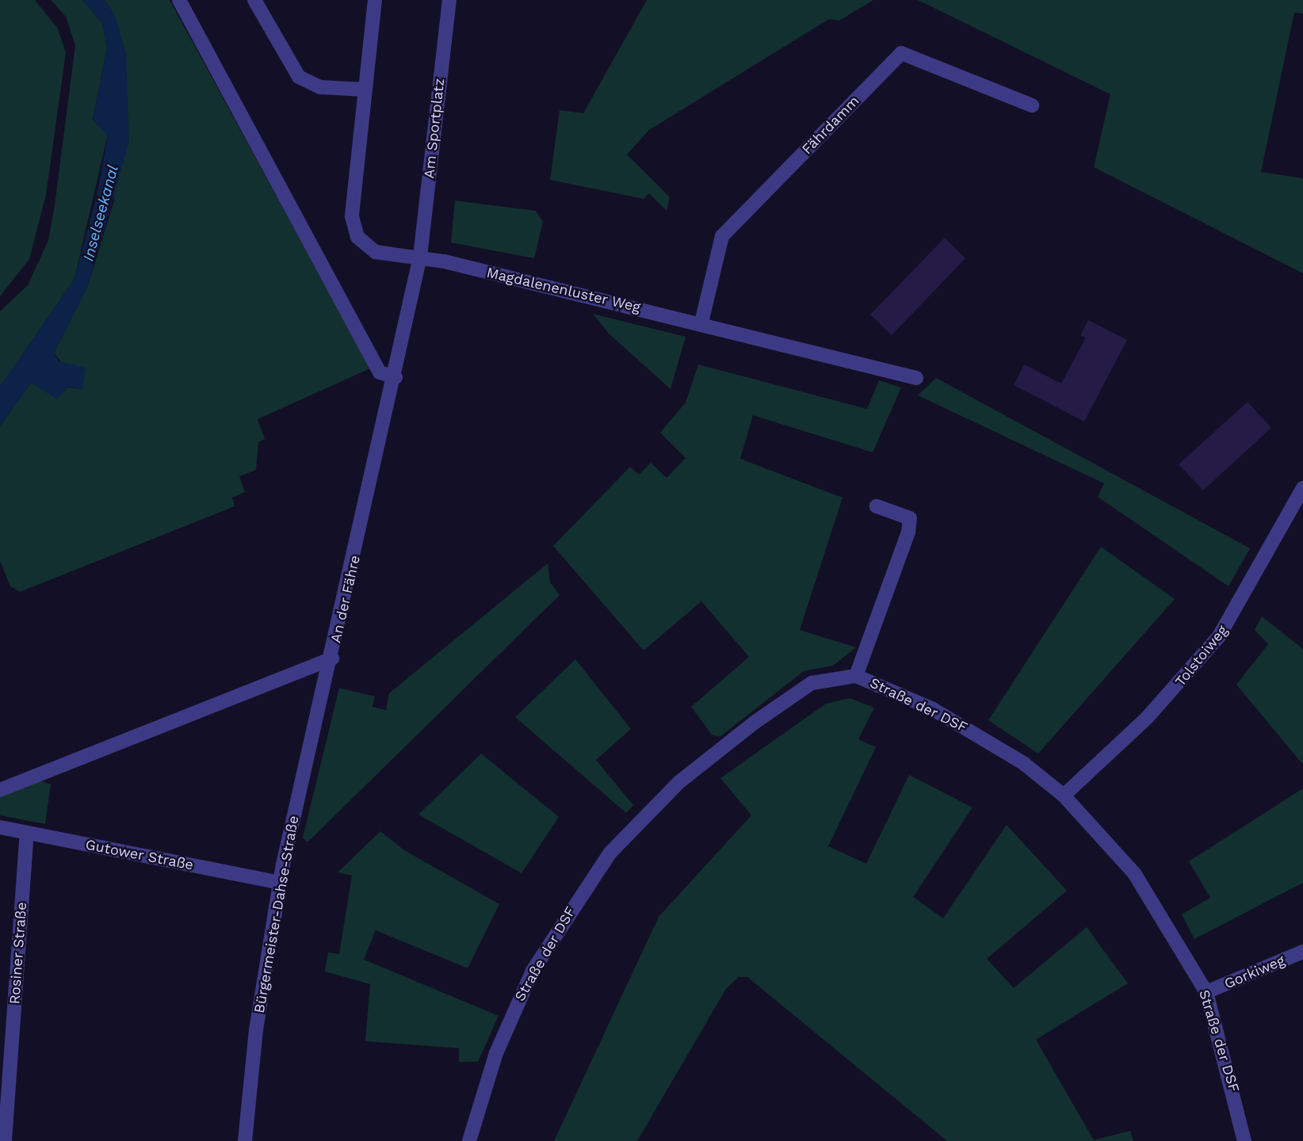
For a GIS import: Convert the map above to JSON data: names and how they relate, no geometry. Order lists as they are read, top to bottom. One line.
{"streets":{"street":["Fährdamm","Am Sportplatz","Magdalenenluster Weg","An der Fähre","Tolstoiweg","Straße der DSF","Gutower Straße","Bürgermeister-Dahse-Straße","Rosiner Straße","Gorkiweg"]},"crossings":[["Fährdamm","Magdalenenluster Weg"],["Am Sportplatz","Magdalenenluster Weg"],["Am Sportplatz","An der Fähre"],["Magdalenenluster Weg","An der Fähre"],["An der Fähre","Bürgermeister-Dahse-Straße"],["Tolstoiweg","Straße der DSF"],["Straße der DSF","Gorkiweg"],["Gutower Straße","Bürgermeister-Dahse-Straße"],["Gutower Straße","Rosiner Straße"]],"water":["Inselseekanal"]}
